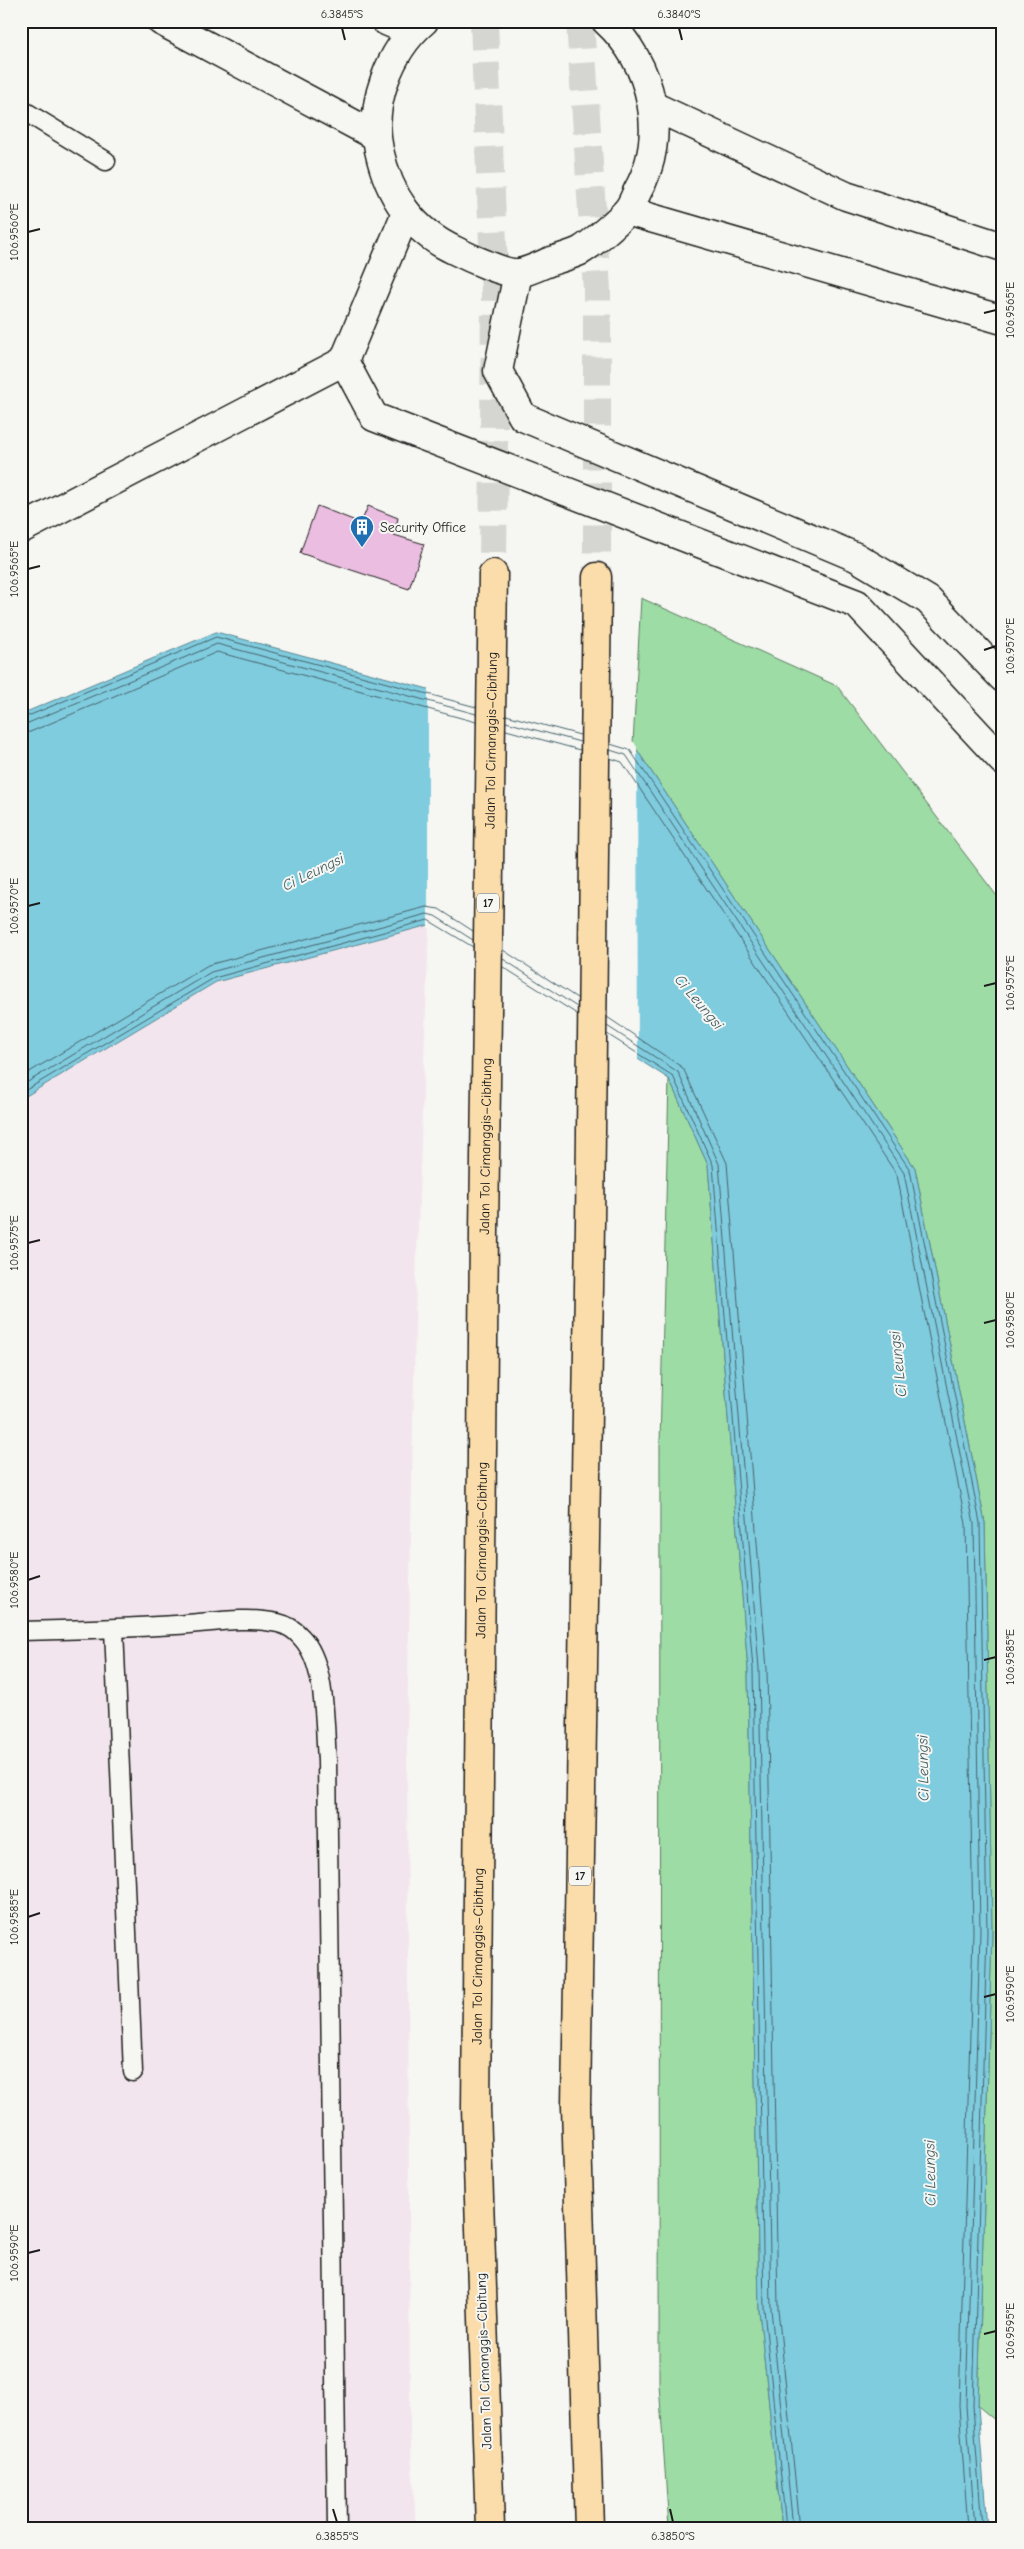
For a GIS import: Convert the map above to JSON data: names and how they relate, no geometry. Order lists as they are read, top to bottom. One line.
{"streets":{"highway":["Jalan Tol Cimanggis–Cibitung","17"]},"water":["Ci Leungsi"],"places":{"building":["Security Office"]},"coordinates":["6.3845°S","6.3840°S","106.9560°E","106.9565°E","106.9570°E","106.9575°E","106.9580°E","106.9585°E","106.9590°E","106.9595°E","6.3855°S","6.3850°S"]}
